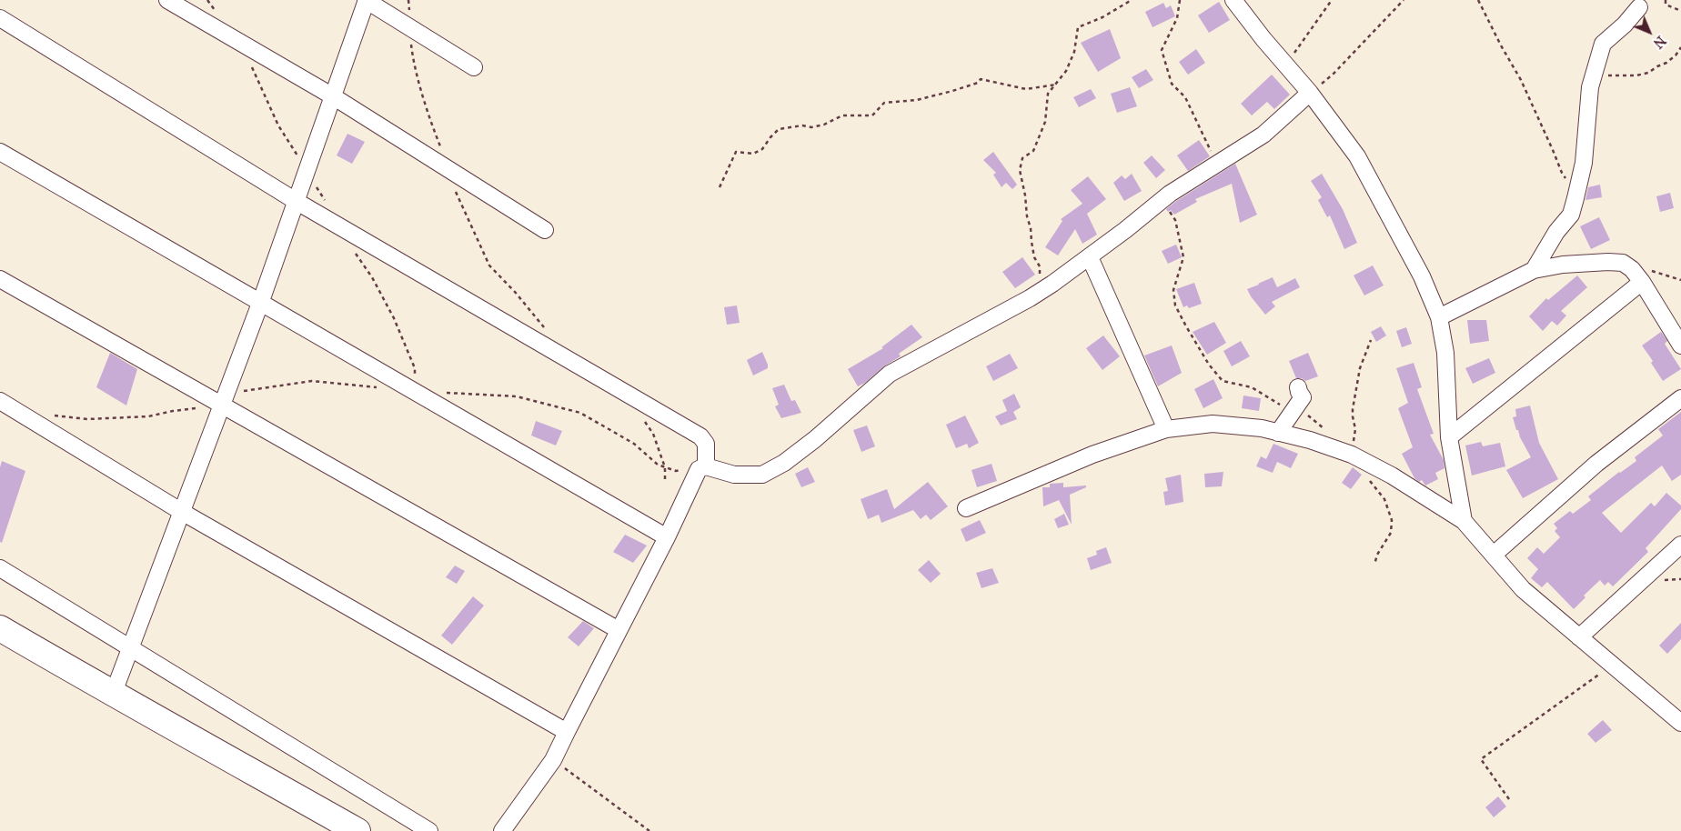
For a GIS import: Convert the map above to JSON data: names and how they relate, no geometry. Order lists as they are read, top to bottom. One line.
{"north":"bottom right"}
